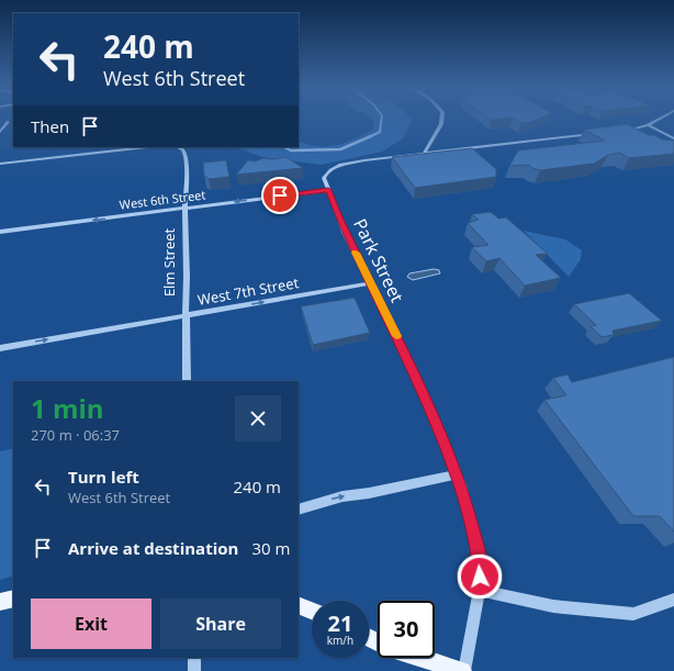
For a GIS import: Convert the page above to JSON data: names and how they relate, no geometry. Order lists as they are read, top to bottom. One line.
{"streets":{"street":["West 6th Street","Park Street","Elm Street","West 7th Street"]},"crossings":[["West 6th Street","Park Street"],["West 6th Street","Elm Street"],["Park Street","West 7th Street"],["Elm Street","West 7th Street"]],"one_way":["West 7th Street"],"page":{"turn":["240 m","West 6th Street"],"then":"Then","heading":["1 min","270 m · 06:37"],"list":[{"name":"Turn left","note":"West 6th Street","value":"240 m"},{"name":"Arrive at destination","value":"30 m"}],"buttons":["Exit","Share"],"speed":"21 km/h","limit":"30"}}
